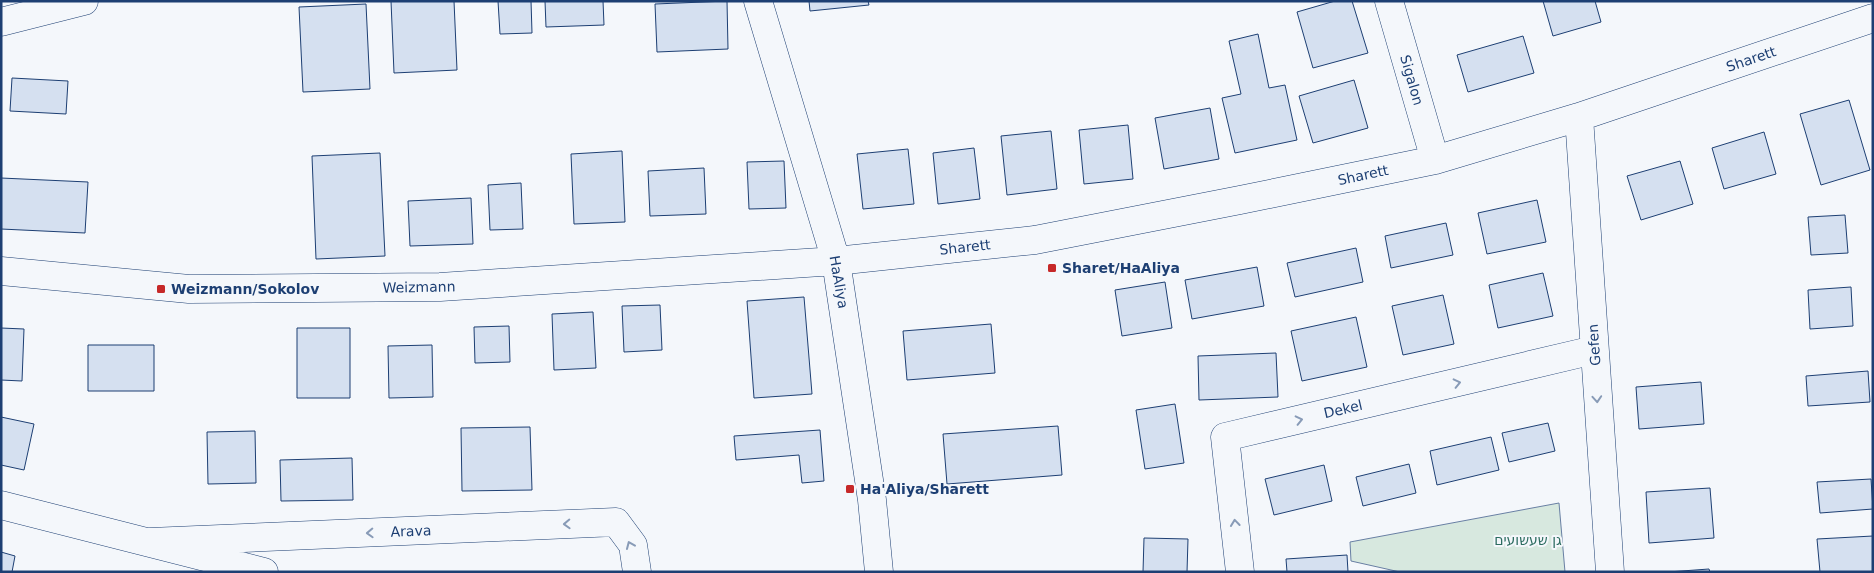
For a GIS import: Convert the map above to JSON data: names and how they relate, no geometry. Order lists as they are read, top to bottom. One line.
{"streets":{"street":["Sharett","Sigalon","HaAliya","Weizmann","Gefen","Dekel","Arava"]},"crossings":[["Sharett","Sigalon"],["Sharett","HaAliya"],["Sharett","Weizmann"],["Sharett","Gefen"],["HaAliya","Weizmann"],["Gefen","Dekel"]],"one_way":["Gefen","Dekel","Arava"],"parks":["גן שעשועים"],"places":{"transit":["Sharet/HaAliya","Weizmann/Sokolov","Ha'Aliya/Sharett"]}}
